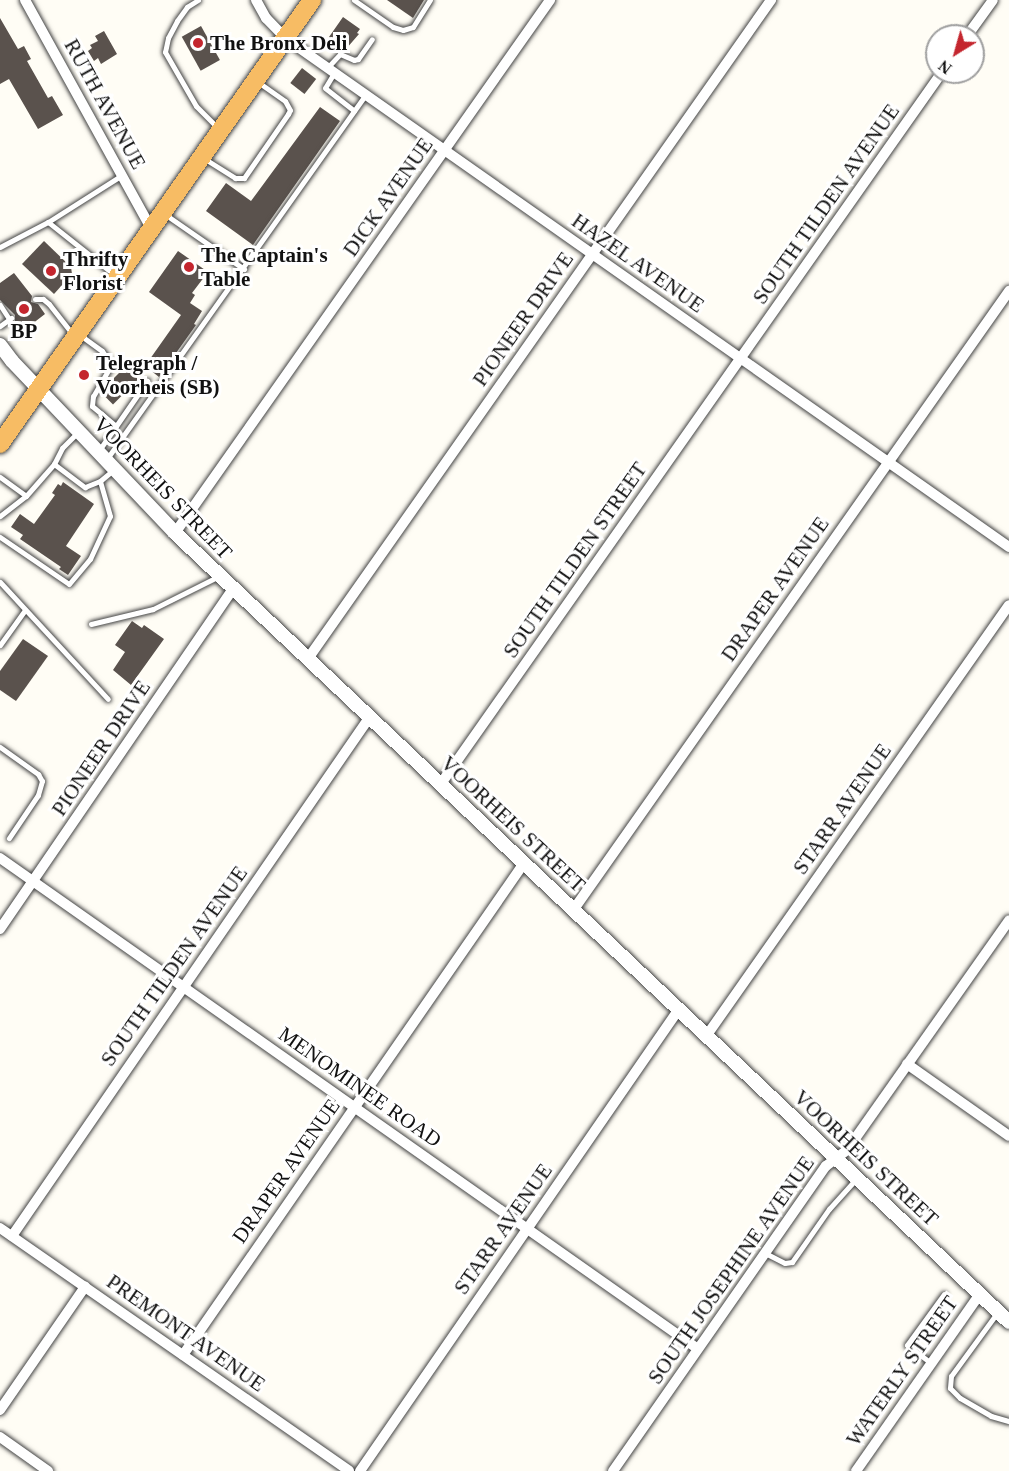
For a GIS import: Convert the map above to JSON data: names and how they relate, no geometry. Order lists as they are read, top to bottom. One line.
{"streets":{"street":["RUTH AVENUE","DICK AVENUE","SOUTH TILDEN AVENUE","HAZEL AVENUE","PIONEER DRIVE","VOORHEIS STREET","SOUTH TILDEN STREET","DRAPER AVENUE","STARR AVENUE","MENOMINEE ROAD","SOUTH JOSEPHINE AVENUE","PREMONT AVENUE","WATERLY STREET"]},"crossings":[["DICK AVENUE","HAZEL AVENUE"],["DICK AVENUE","VOORHEIS STREET"],["SOUTH TILDEN AVENUE","HAZEL AVENUE"],["SOUTH TILDEN AVENUE","VOORHEIS STREET"],["SOUTH TILDEN AVENUE","SOUTH TILDEN STREET"],["SOUTH TILDEN AVENUE","MENOMINEE ROAD"],["SOUTH TILDEN AVENUE","PREMONT AVENUE"],["HAZEL AVENUE","PIONEER DRIVE"],["HAZEL AVENUE","SOUTH TILDEN STREET"],["HAZEL AVENUE","DRAPER AVENUE"],["PIONEER DRIVE","VOORHEIS STREET"],["PIONEER DRIVE","MENOMINEE ROAD"],["VOORHEIS STREET","SOUTH TILDEN STREET"],["VOORHEIS STREET","DRAPER AVENUE"],["VOORHEIS STREET","STARR AVENUE"],["VOORHEIS STREET","SOUTH JOSEPHINE AVENUE"],["VOORHEIS STREET","WATERLY STREET"],["DRAPER AVENUE","MENOMINEE ROAD"],["DRAPER AVENUE","PREMONT AVENUE"],["STARR AVENUE","MENOMINEE ROAD"],["MENOMINEE ROAD","SOUTH JOSEPHINE AVENUE"]],"places":["The Bronx Deli","The Captain's Table","Thrifty Florist","BP","Telegraph / Voorheis (SB)"],"north":"bottom left"}
